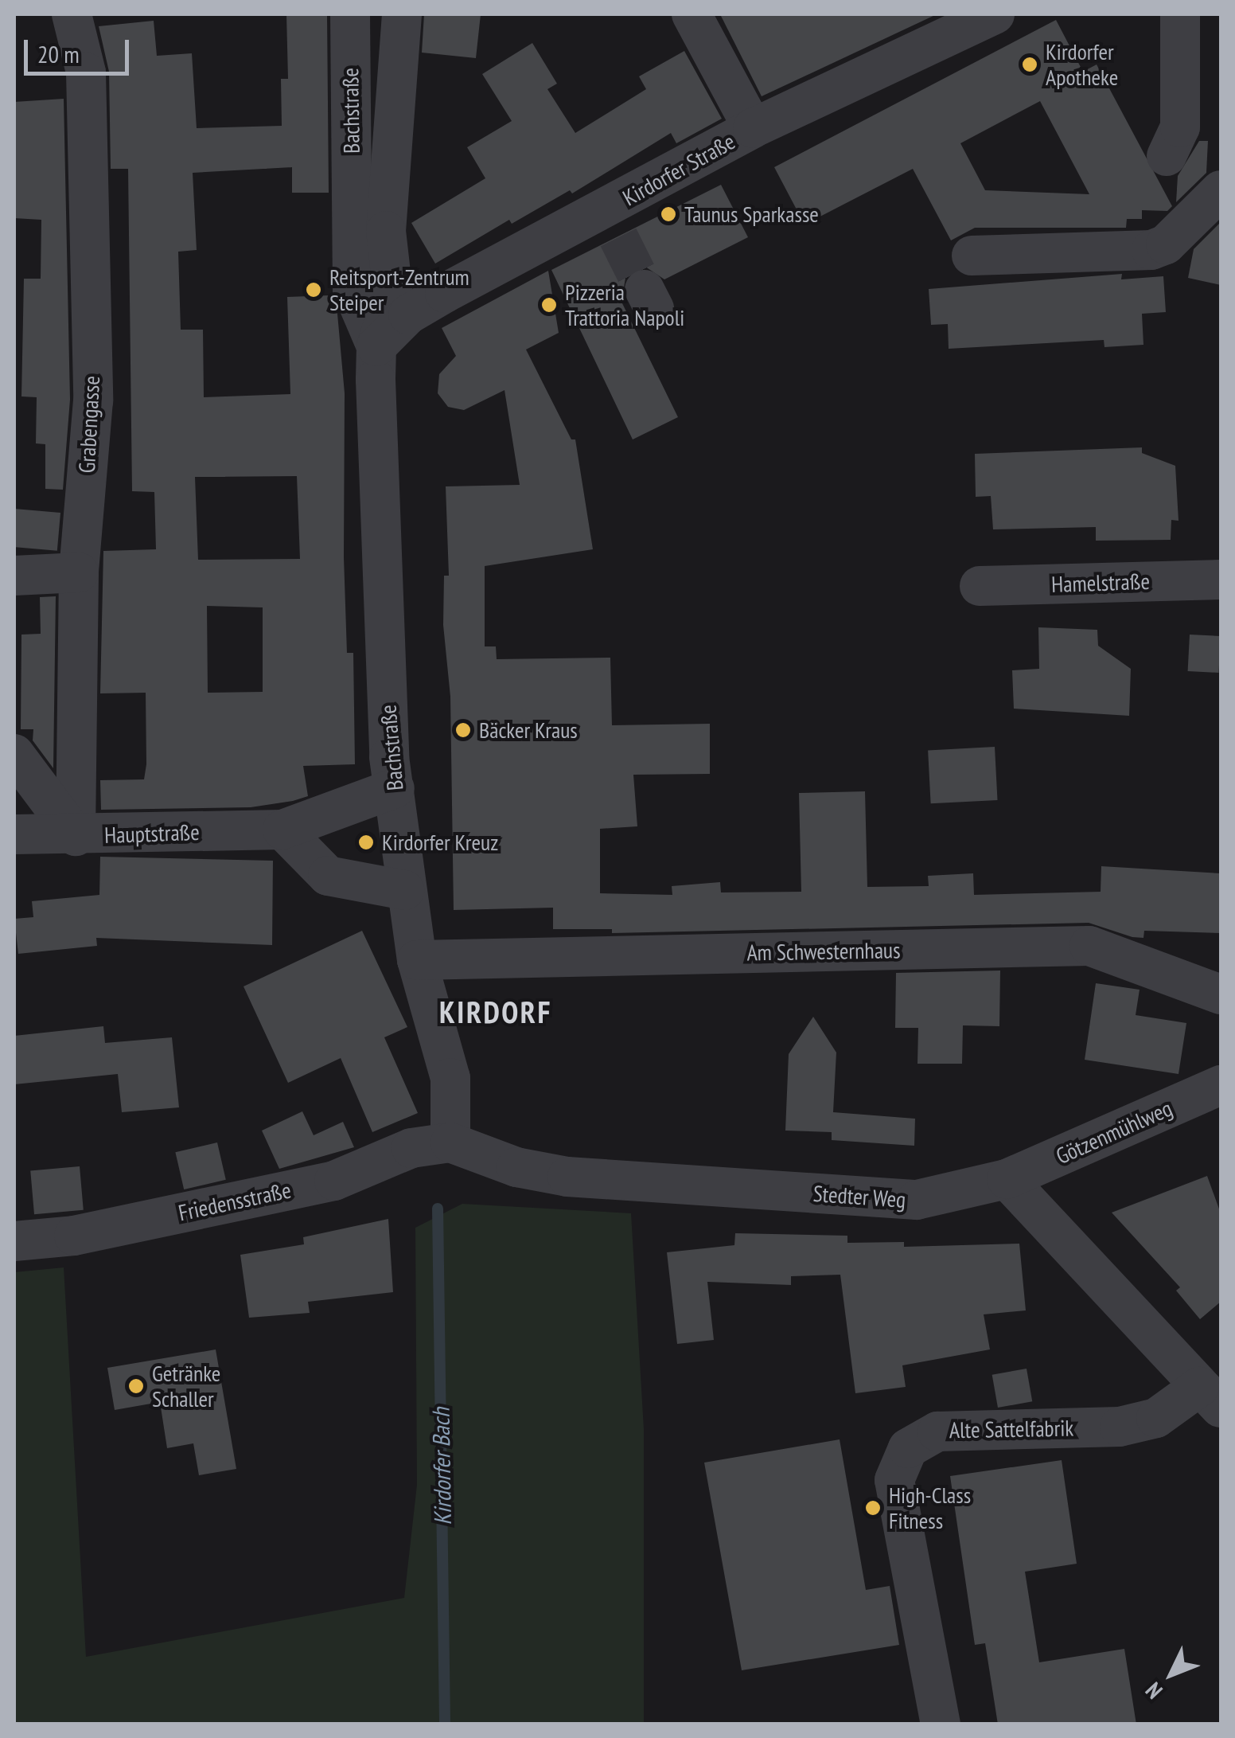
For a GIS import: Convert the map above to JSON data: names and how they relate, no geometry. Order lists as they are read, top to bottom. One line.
{"streets":{"street":["Bachstraße","Kirdorfer Straße","Grabengasse","Hamelstraße","Hauptstraße","Am Schwesternhaus","Götzenmühlweg","Stedter Weg","Friedensstraße","Alte Sattelfabrik"]},"crossings":[["Bachstraße","Kirdorfer Straße"],["Bachstraße","Hauptstraße"],["Bachstraße","Am Schwesternhaus"],["Bachstraße","Stedter Weg"],["Bachstraße","Friedensstraße"],["Grabengasse","Hauptstraße"],["Götzenmühlweg","Stedter Weg"],["Stedter Weg","Friedensstraße"]],"districts":["KIRDORF"],"water":["Kirdorfer Bach"],"places":["Kirdorfer Apotheke","Taunus Sparkasse","Reitsport-Zentrum Steiper","Pizzeria Trattoria Napoli","Bäcker Kraus","Kirdorfer Kreuz","Getränke Schaller","High-Class Fitness"],"scale_bar":"20 m","north":"bottom left"}
